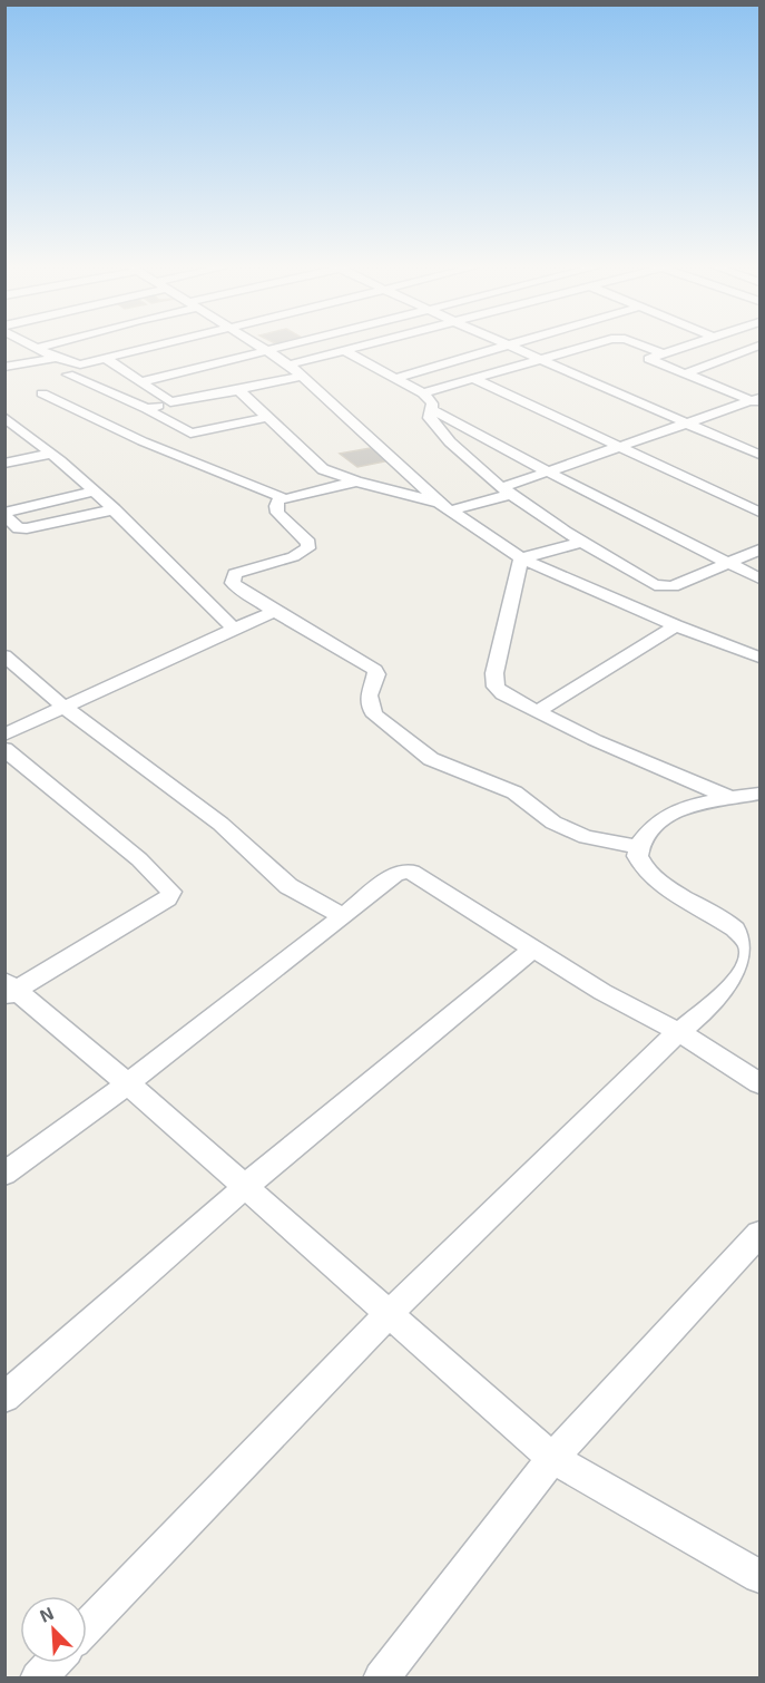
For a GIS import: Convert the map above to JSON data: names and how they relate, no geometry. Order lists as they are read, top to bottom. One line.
{"north":"top left"}
